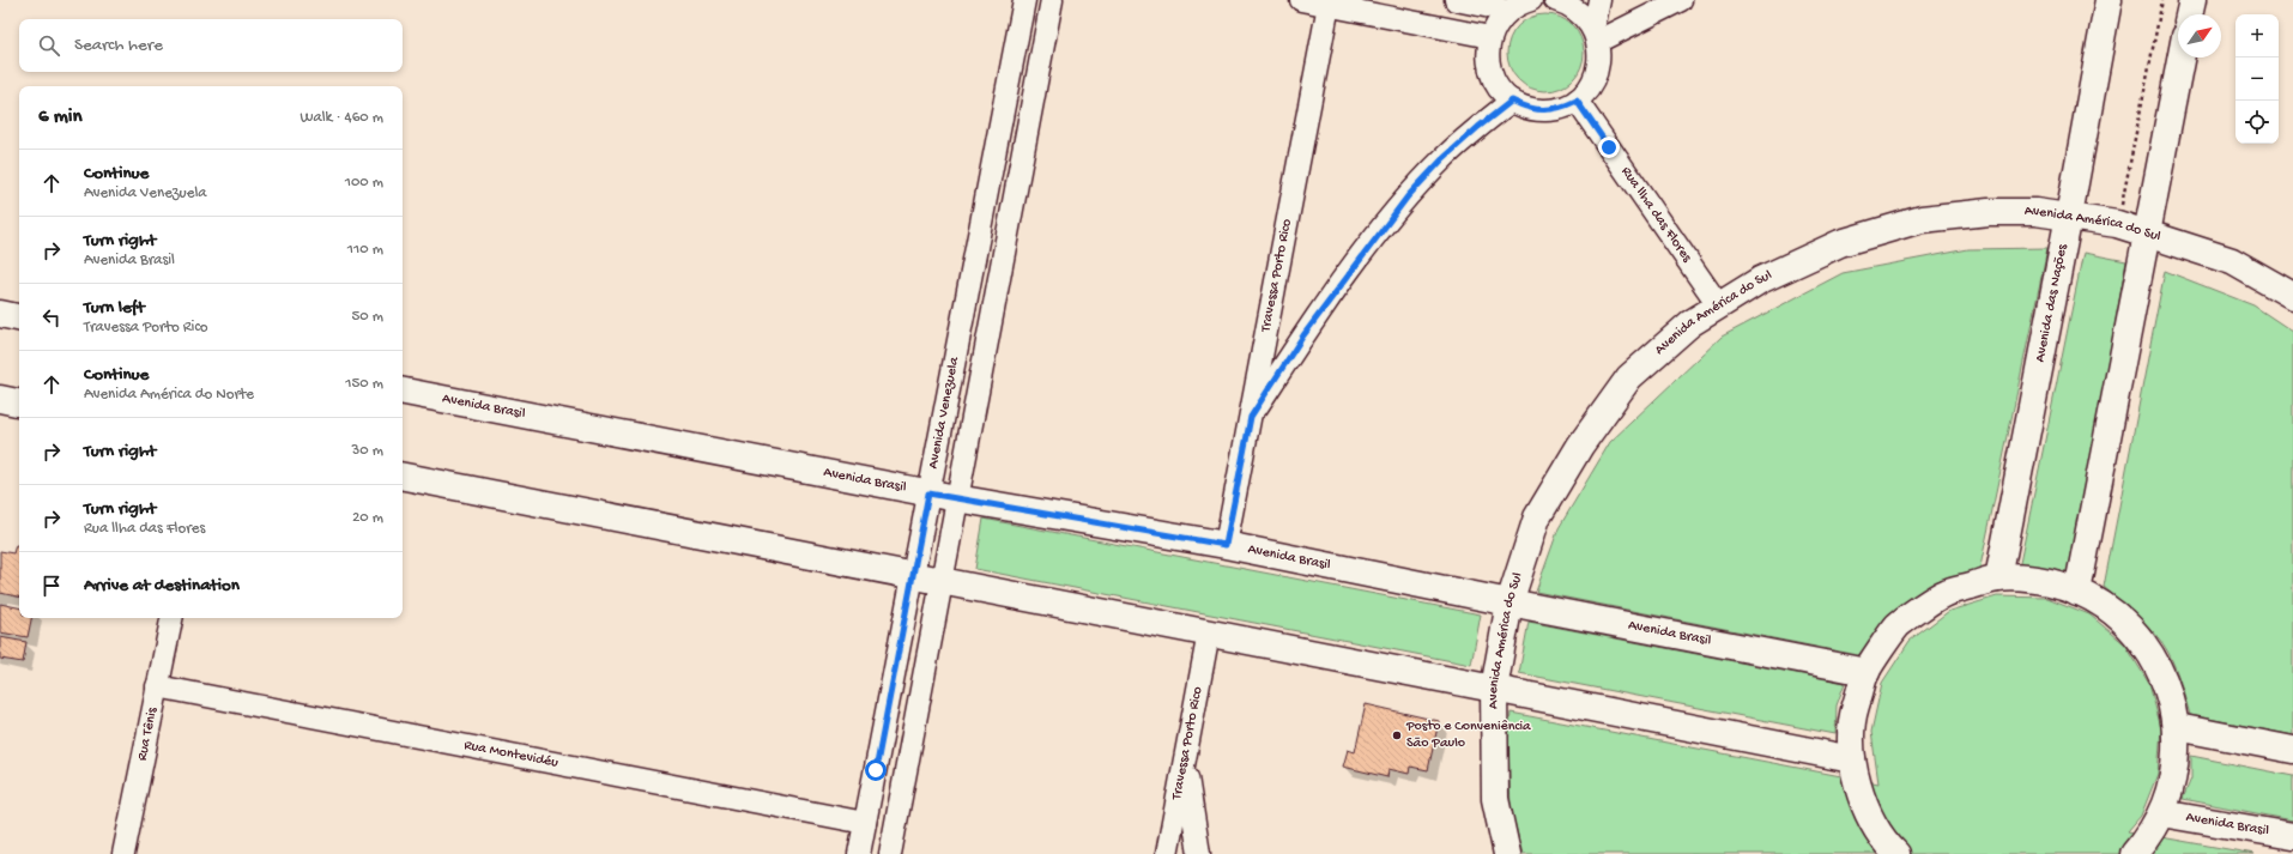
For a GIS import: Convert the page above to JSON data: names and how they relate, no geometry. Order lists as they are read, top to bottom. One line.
{"streets":{"main road":["Avenida América do Sul","Avenida das Nações","Avenida Brasil"],"street":["Rua llha das Flores","Travessa Porto Rico","Avenida Venezuela","Rua Tênis","Rua Montevidéu"]},"crossings":[["Rua llha das Flores","Avenida América do Sul"],["Avenida América do Sul","Avenida das Nações"],["Avenida América do Sul","Avenida Brasil"],["Travessa Porto Rico","Avenida Brasil"],["Avenida Brasil","Avenida Venezuela"],["Avenida Venezuela","Rua Montevidéu"],["Rua Tênis","Rua Montevidéu"]],"places":["Posto e Conveniência São Paulo"],"north":"top right","page":{"map_buttons":["+","−"],"search":"Search here","heading":["6 min","Walk · 460 m"],"list":[["Continue","Avenida Venezuela","100 m"],["Turn right","Avenida Brasil","110 m"],["Turn left","Travessa Porto Rico","50 m"],["Continue","Avenida América do Norte","150 m"],["Turn right","30 m"],["Turn right","Rua llha das Flores","20 m"],"Arrive at destination"]}}
